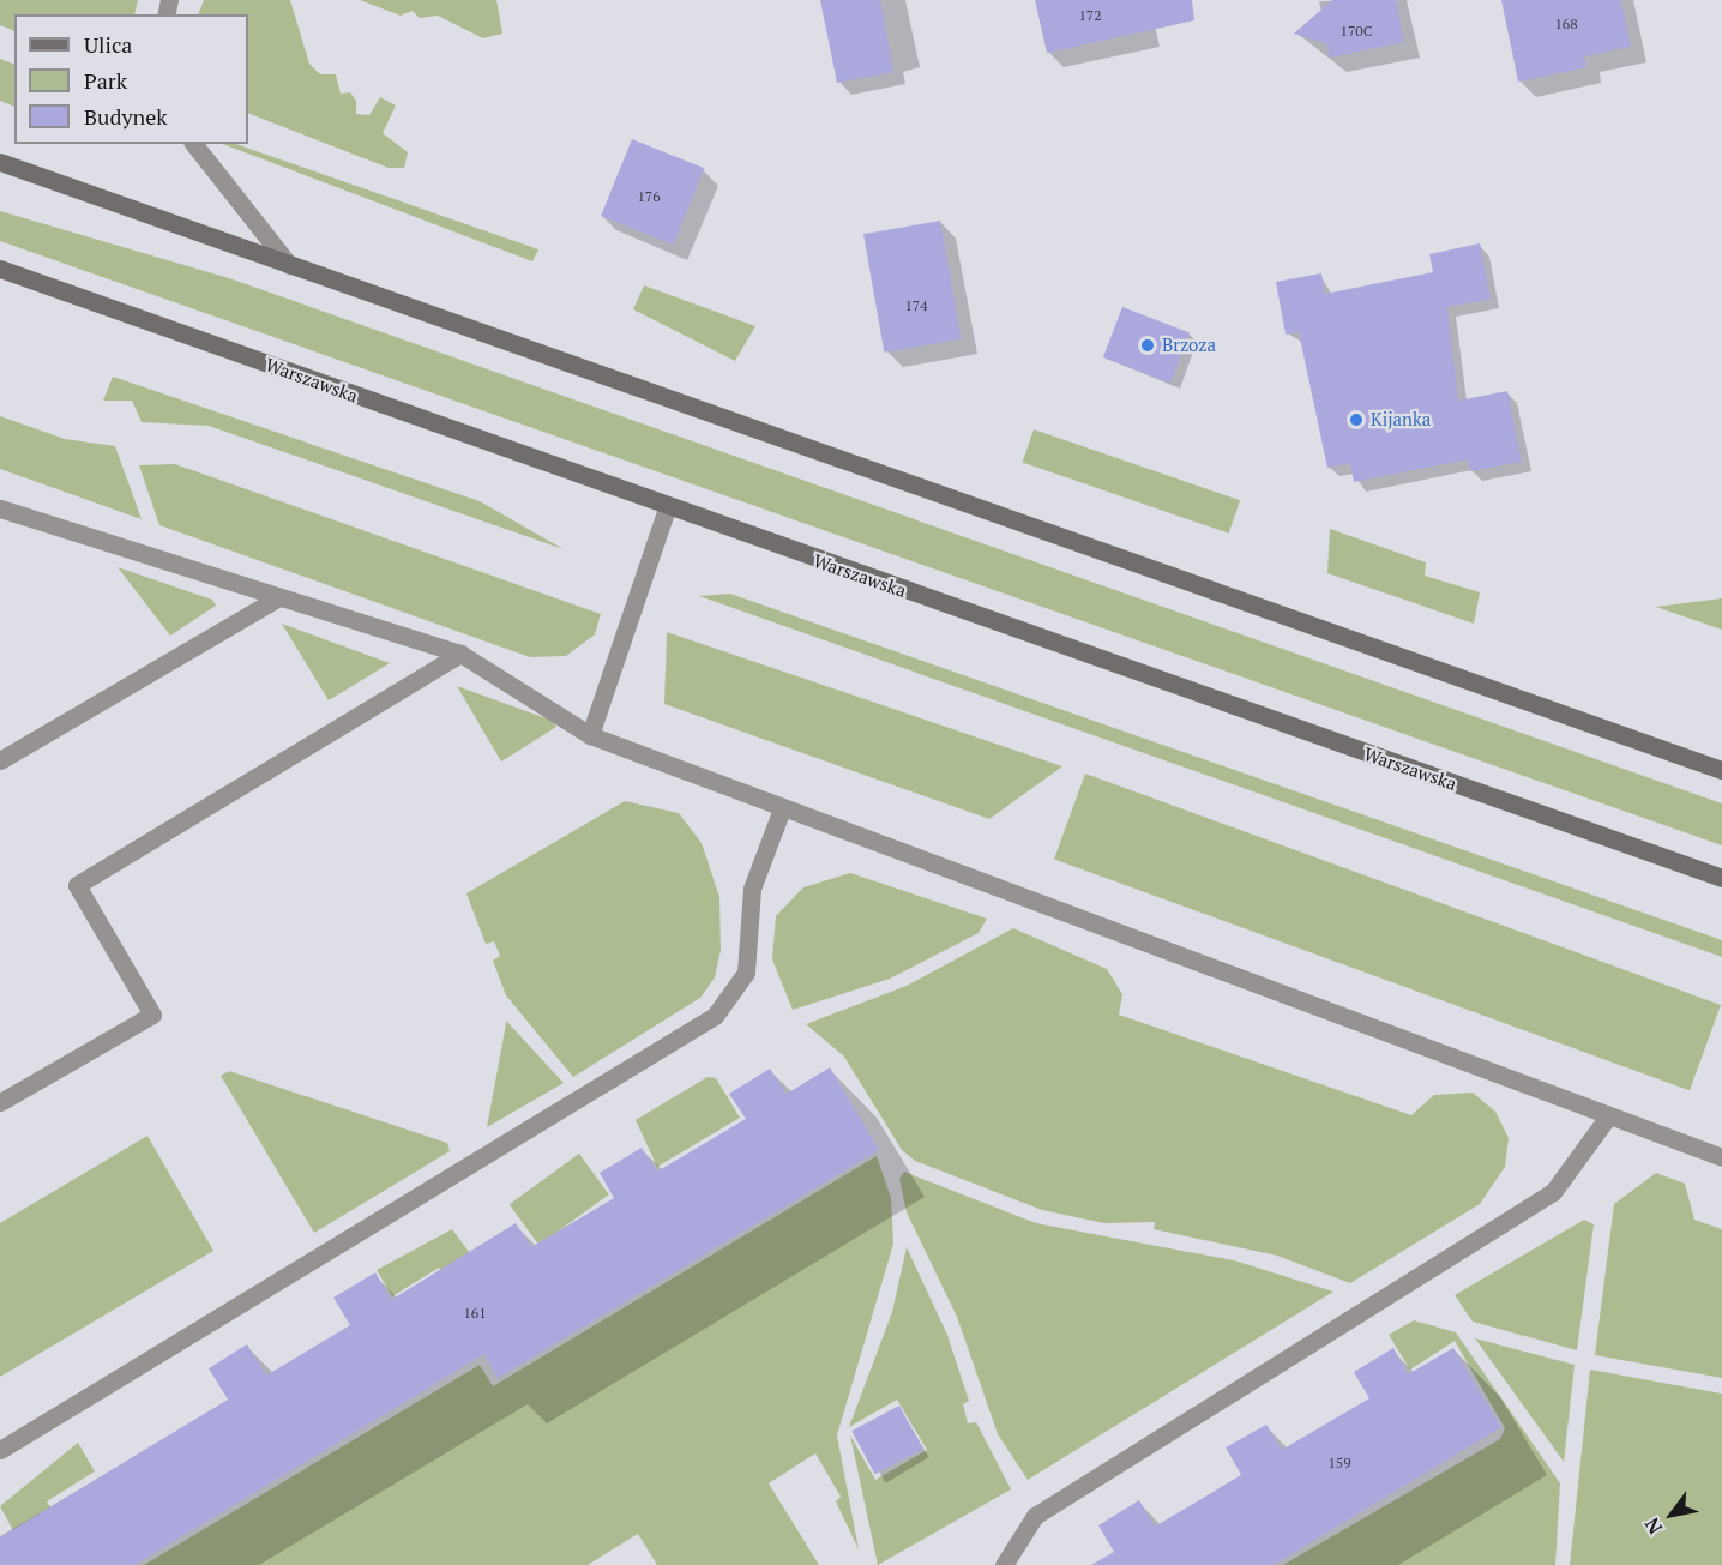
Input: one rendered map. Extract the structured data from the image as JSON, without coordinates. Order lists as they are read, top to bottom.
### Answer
{
  "streets": {
    "main road": ["Warszawska"]
  },
  "places": ["Brzoza", "Kijanka"],
  "house_numbers": [
    "172",
    "168",
    "170C",
    "176",
    "174",
    "161",
    "159"
  ],
  "legend": ["Ulica", "Park", "Budynek"],
  "north": "bottom left"
}
